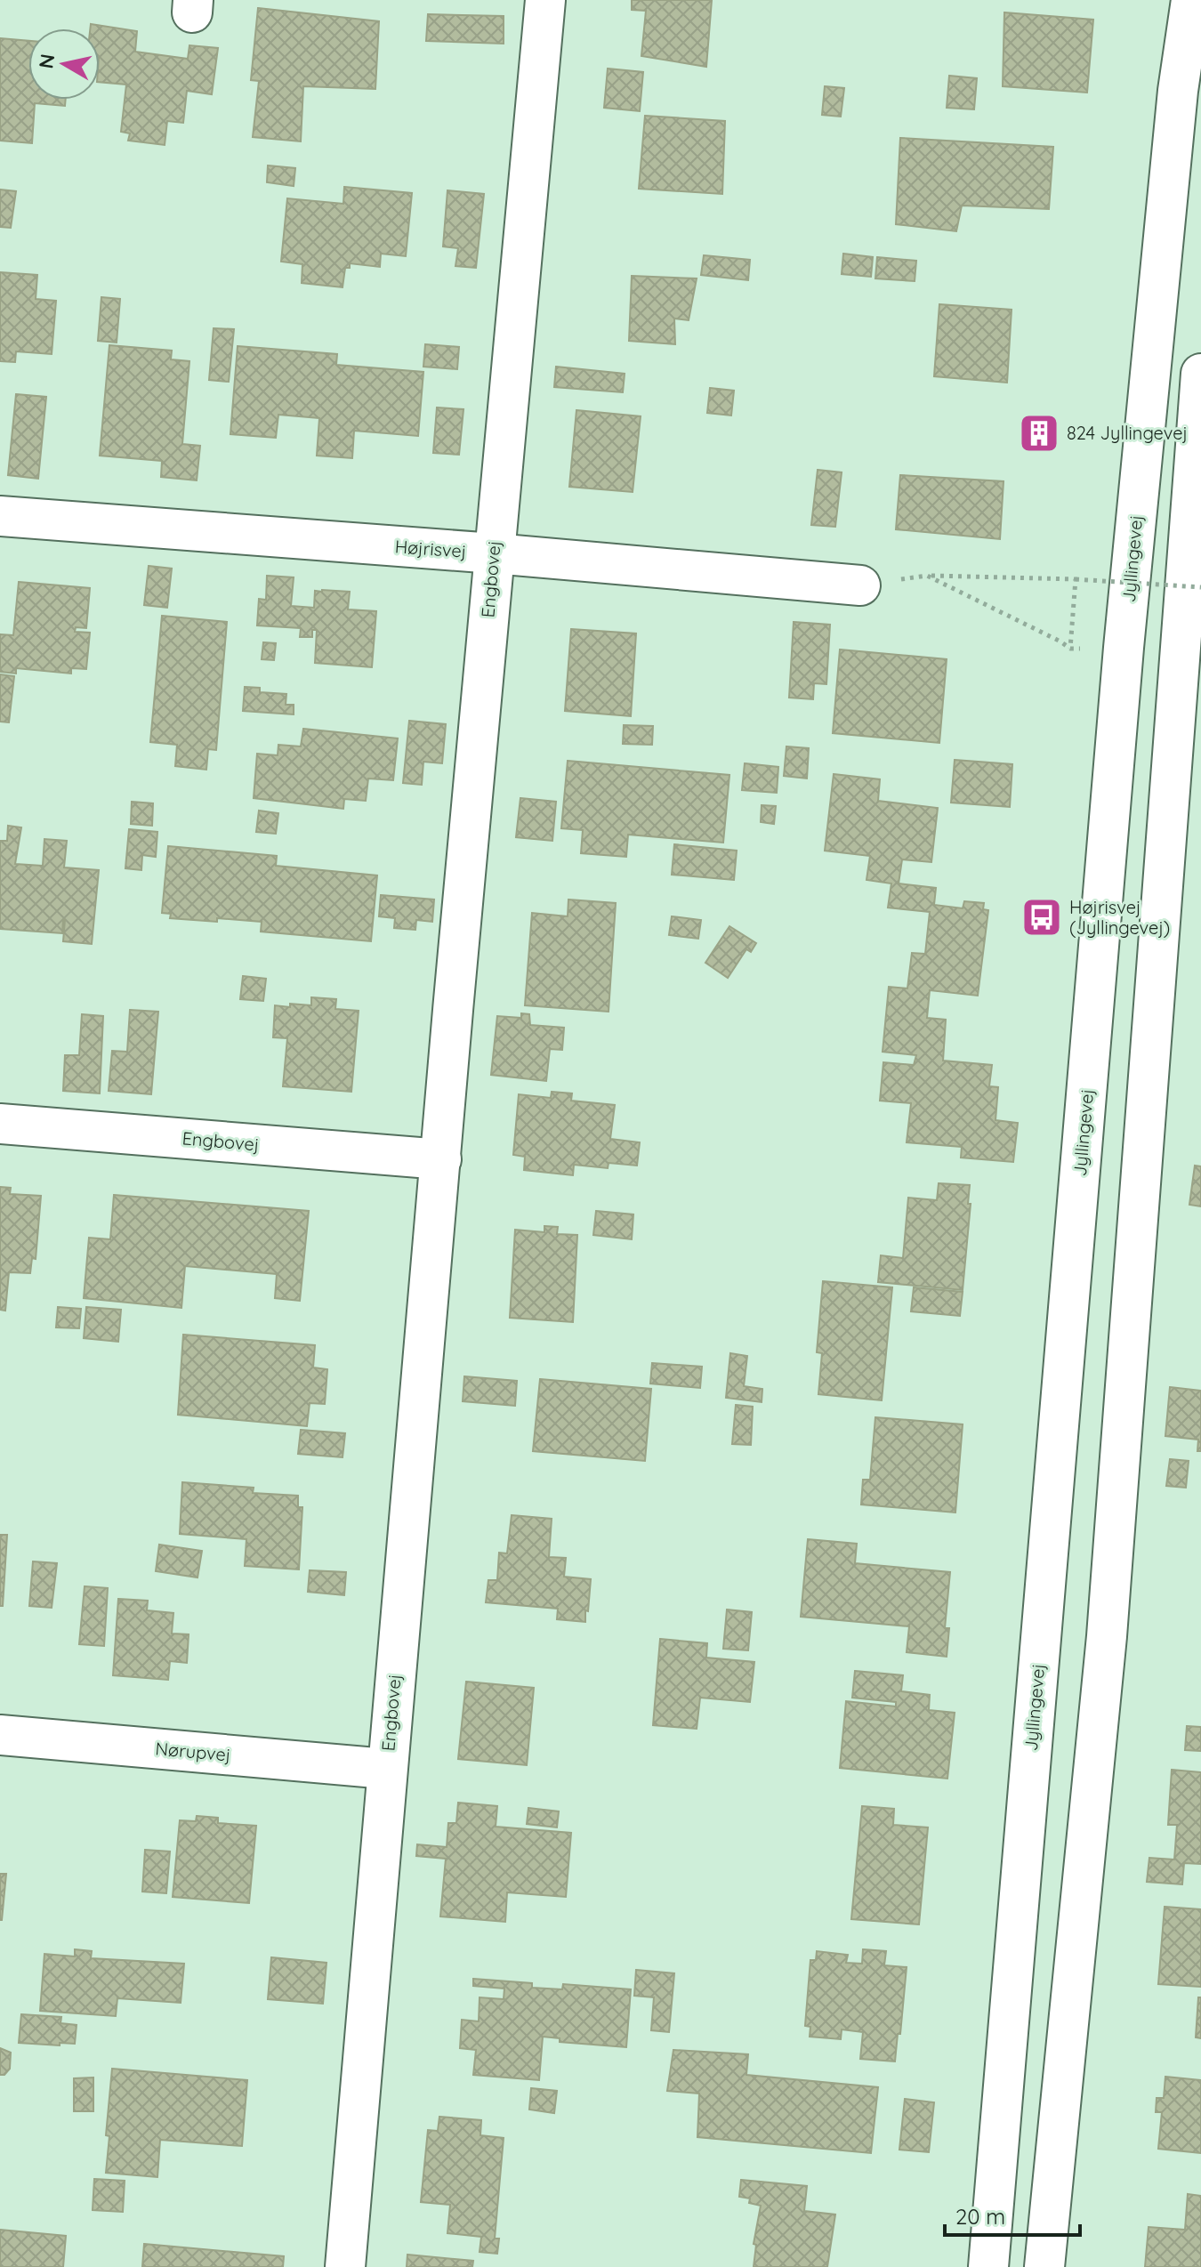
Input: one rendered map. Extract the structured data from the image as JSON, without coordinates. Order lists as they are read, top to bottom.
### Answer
{
  "streets": {
    "street": [
      "Højrisvej",
      "Jyllingevej",
      "Engbovej",
      "Nørupvej"
    ]
  },
  "crossings": [
    ["Højrisvej", "Engbovej"],
    ["Engbovej", "Nørupvej"]
  ],
  "places": {
    "building": ["824 Jyllingevej"],
    "bus stop": ["Højrisvej (Jyllingevej)"]
  },
  "scale_bar": "20 m",
  "north": "left"
}
